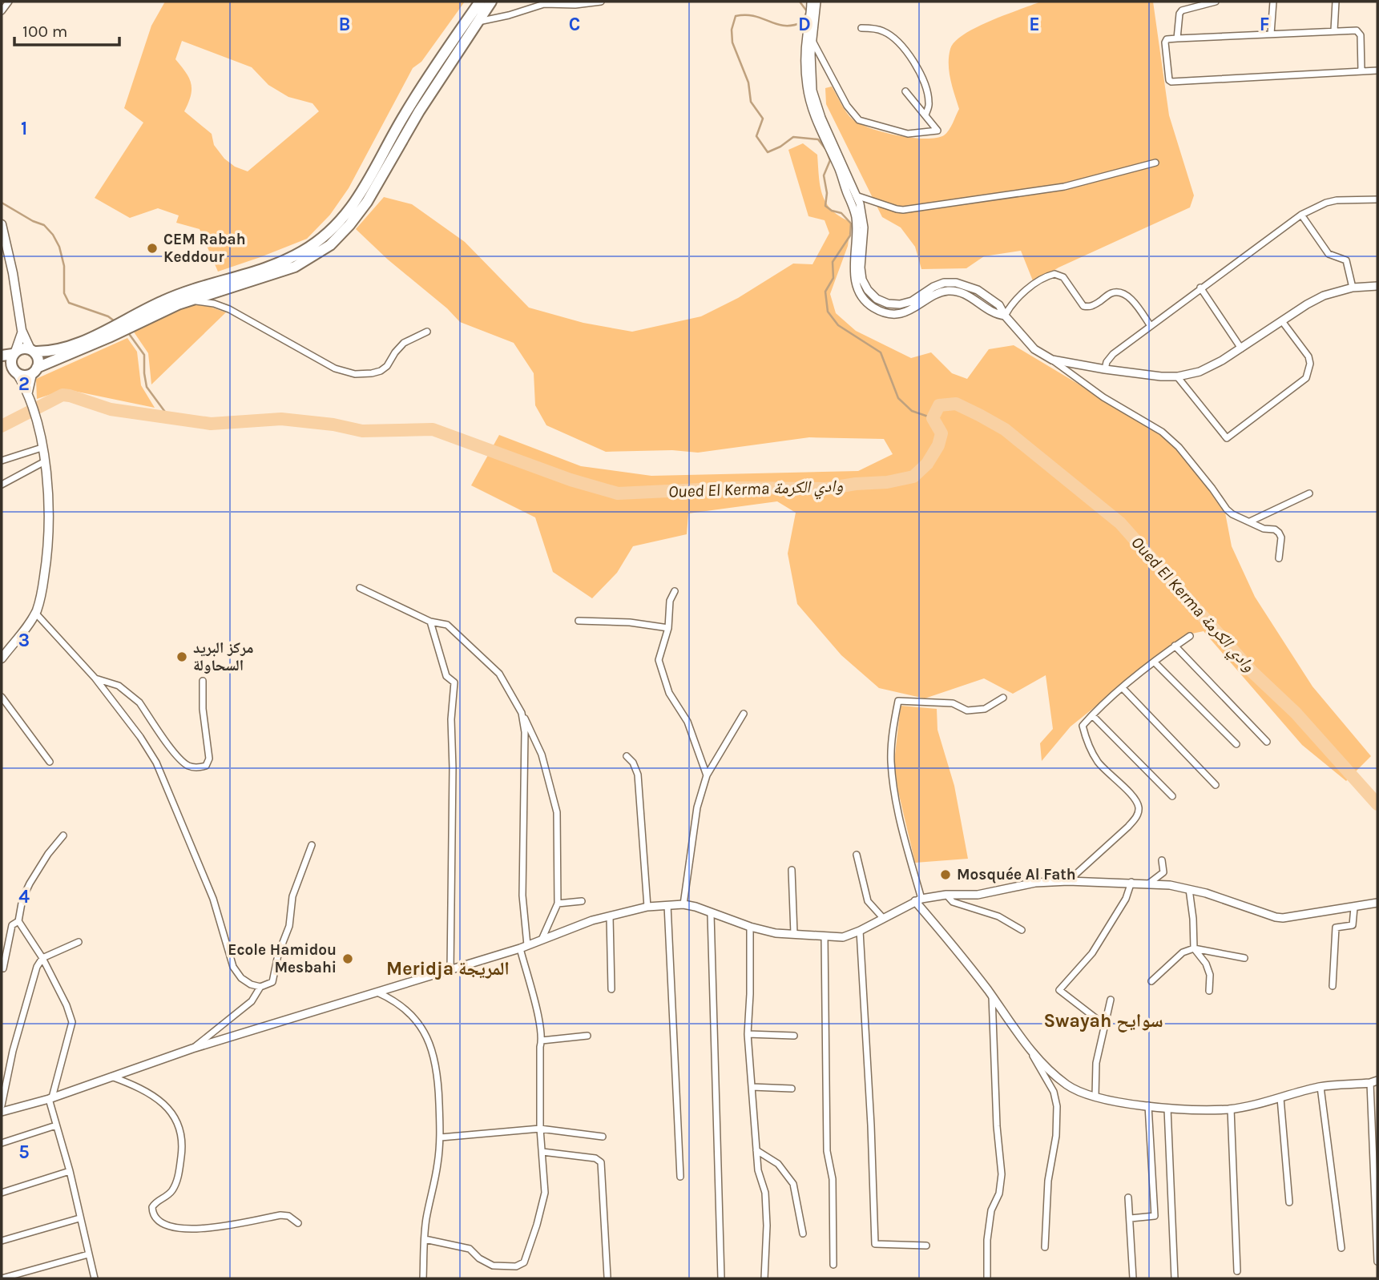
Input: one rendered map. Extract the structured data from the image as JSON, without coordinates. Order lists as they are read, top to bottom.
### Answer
{
  "districts": ["Meridja المريجة", "Swayah سوايح"],
  "water": ["Oued El Kerma وادي الكرمة"],
  "places": [
    "CEM Rabah Keddour",
    "مركز البريد السحاولة",
    "Mosquée Al Fath",
    "Ecole Hamidou Mesbahi"
  ],
  "scale_bar": "100 m",
  "grid": {
    "columns": [
      "B",
      "C",
      "D",
      "E",
      "F"
    ],
    "rows": [
      "1",
      "2",
      "3",
      "4",
      "5"
    ]
  }
}
